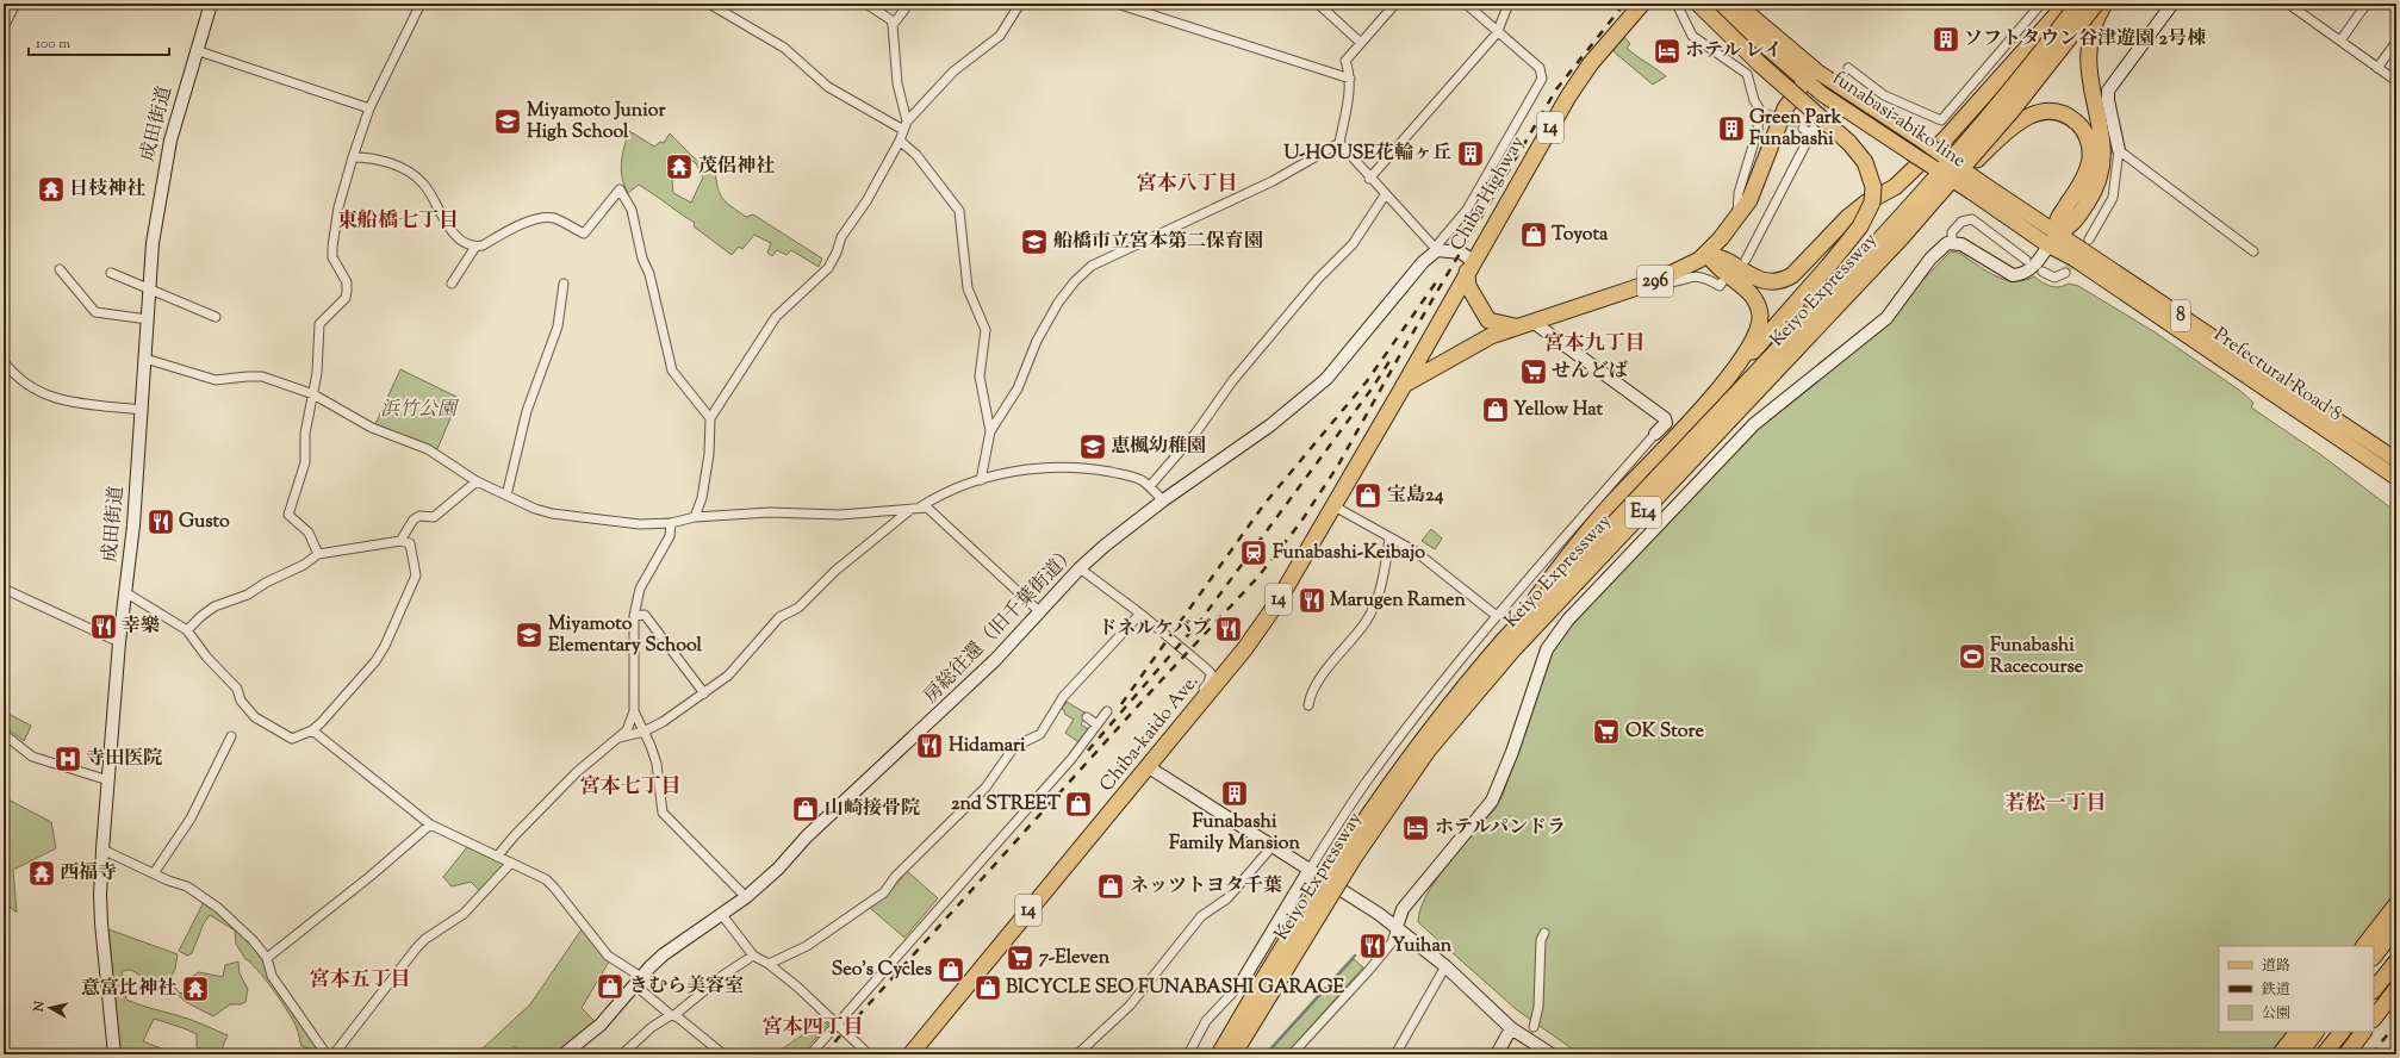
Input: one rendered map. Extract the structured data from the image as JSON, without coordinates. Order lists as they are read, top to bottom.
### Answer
{
  "streets": {
    "highway": [
      "14",
      "Chiba Highway",
      "296",
      "Keiyo Expressway",
      "E14",
      "Chiba-kaido Ave."
    ],
    "main road": ["funabasi-abiko line", "8", "Prefectural Road 8"],
    "street": ["成田街道", "房総往還（旧千葉街道）"]
  },
  "crossings": [
    ["funabasi-abiko line", "296"],
    ["funabasi-abiko line", "Prefectural Road 8"],
    ["Chiba Highway", "296"],
    ["Chiba Highway", "Chiba-kaido Ave."]
  ],
  "districts": [
    "宮本八丁目",
    "東船橋七丁目",
    "宮本九丁目",
    "宮本七丁目",
    "若松一丁目",
    "宮本五丁目",
    "宮本四丁目"
  ],
  "parks": ["浜竹公園"],
  "places": {
    "building": [
      "ソフトタウン谷津遊園 2号棟",
      "Green Park Funabashi",
      "U-HOUSE花輪ヶ丘",
      "Funabashi Family Mansion"
    ],
    "hotel": ["ホテル レイ", "ホテルパンドラ"],
    "school or university": [
      "Miyamoto Junior High School",
      "船橋市立宮本第二保育園",
      "恵楓幼稚園",
      "Miyamoto Elementary School"
    ],
    "temple": [
      "茂侶神社",
      "日枝神社",
      "西福寺",
      "意富比神社"
    ],
    "shop": [
      "Toyota",
      "Yellow Hat",
      "宝島24",
      "2nd STREET",
      "山崎接骨院",
      "ネッツトヨタ千葉",
      "Seo's Cycles",
      "きむら美容室",
      "BICYCLE SEO FUNABASHI GARAGE"
    ],
    "supermarket": ["せんどば", "OK Store", "7-Eleven"],
    "restaurant": [
      "Gusto",
      "Marugen Ramen",
      "幸樂",
      "ドネルケバブ",
      "Hidamari",
      "Yuihan"
    ],
    "station": ["Funabashi-Keibajo"],
    "sports": ["Funabashi Racecourse"],
    "hospital": ["寺田医院"]
  },
  "legend": ["道路", "鉄道", "公園"],
  "scale_bar": "100 m",
  "north": "left"
}
